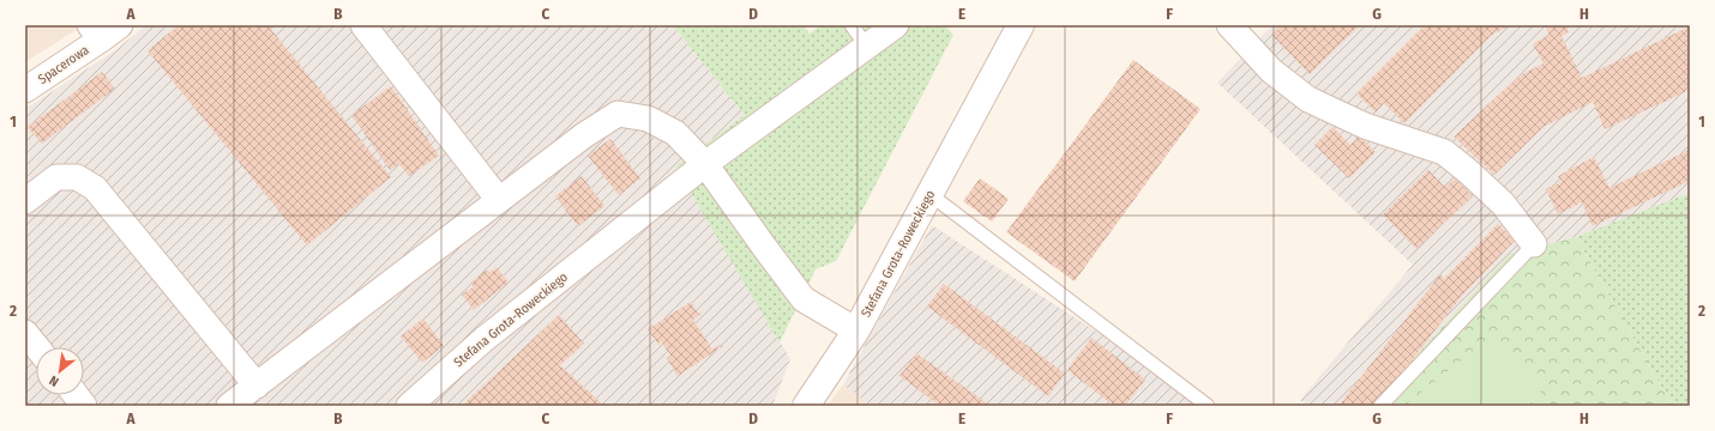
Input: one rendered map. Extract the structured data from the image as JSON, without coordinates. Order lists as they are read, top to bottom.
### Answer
{
  "streets": {
    "street": ["Spacerowa", "Stefana Grota-Roweckiego"]
  },
  "north": "bottom left",
  "grid": {
    "columns": [
      "A",
      "B",
      "C",
      "D",
      "E",
      "F",
      "G",
      "H"
    ],
    "rows": ["1", "2"]
  }
}
